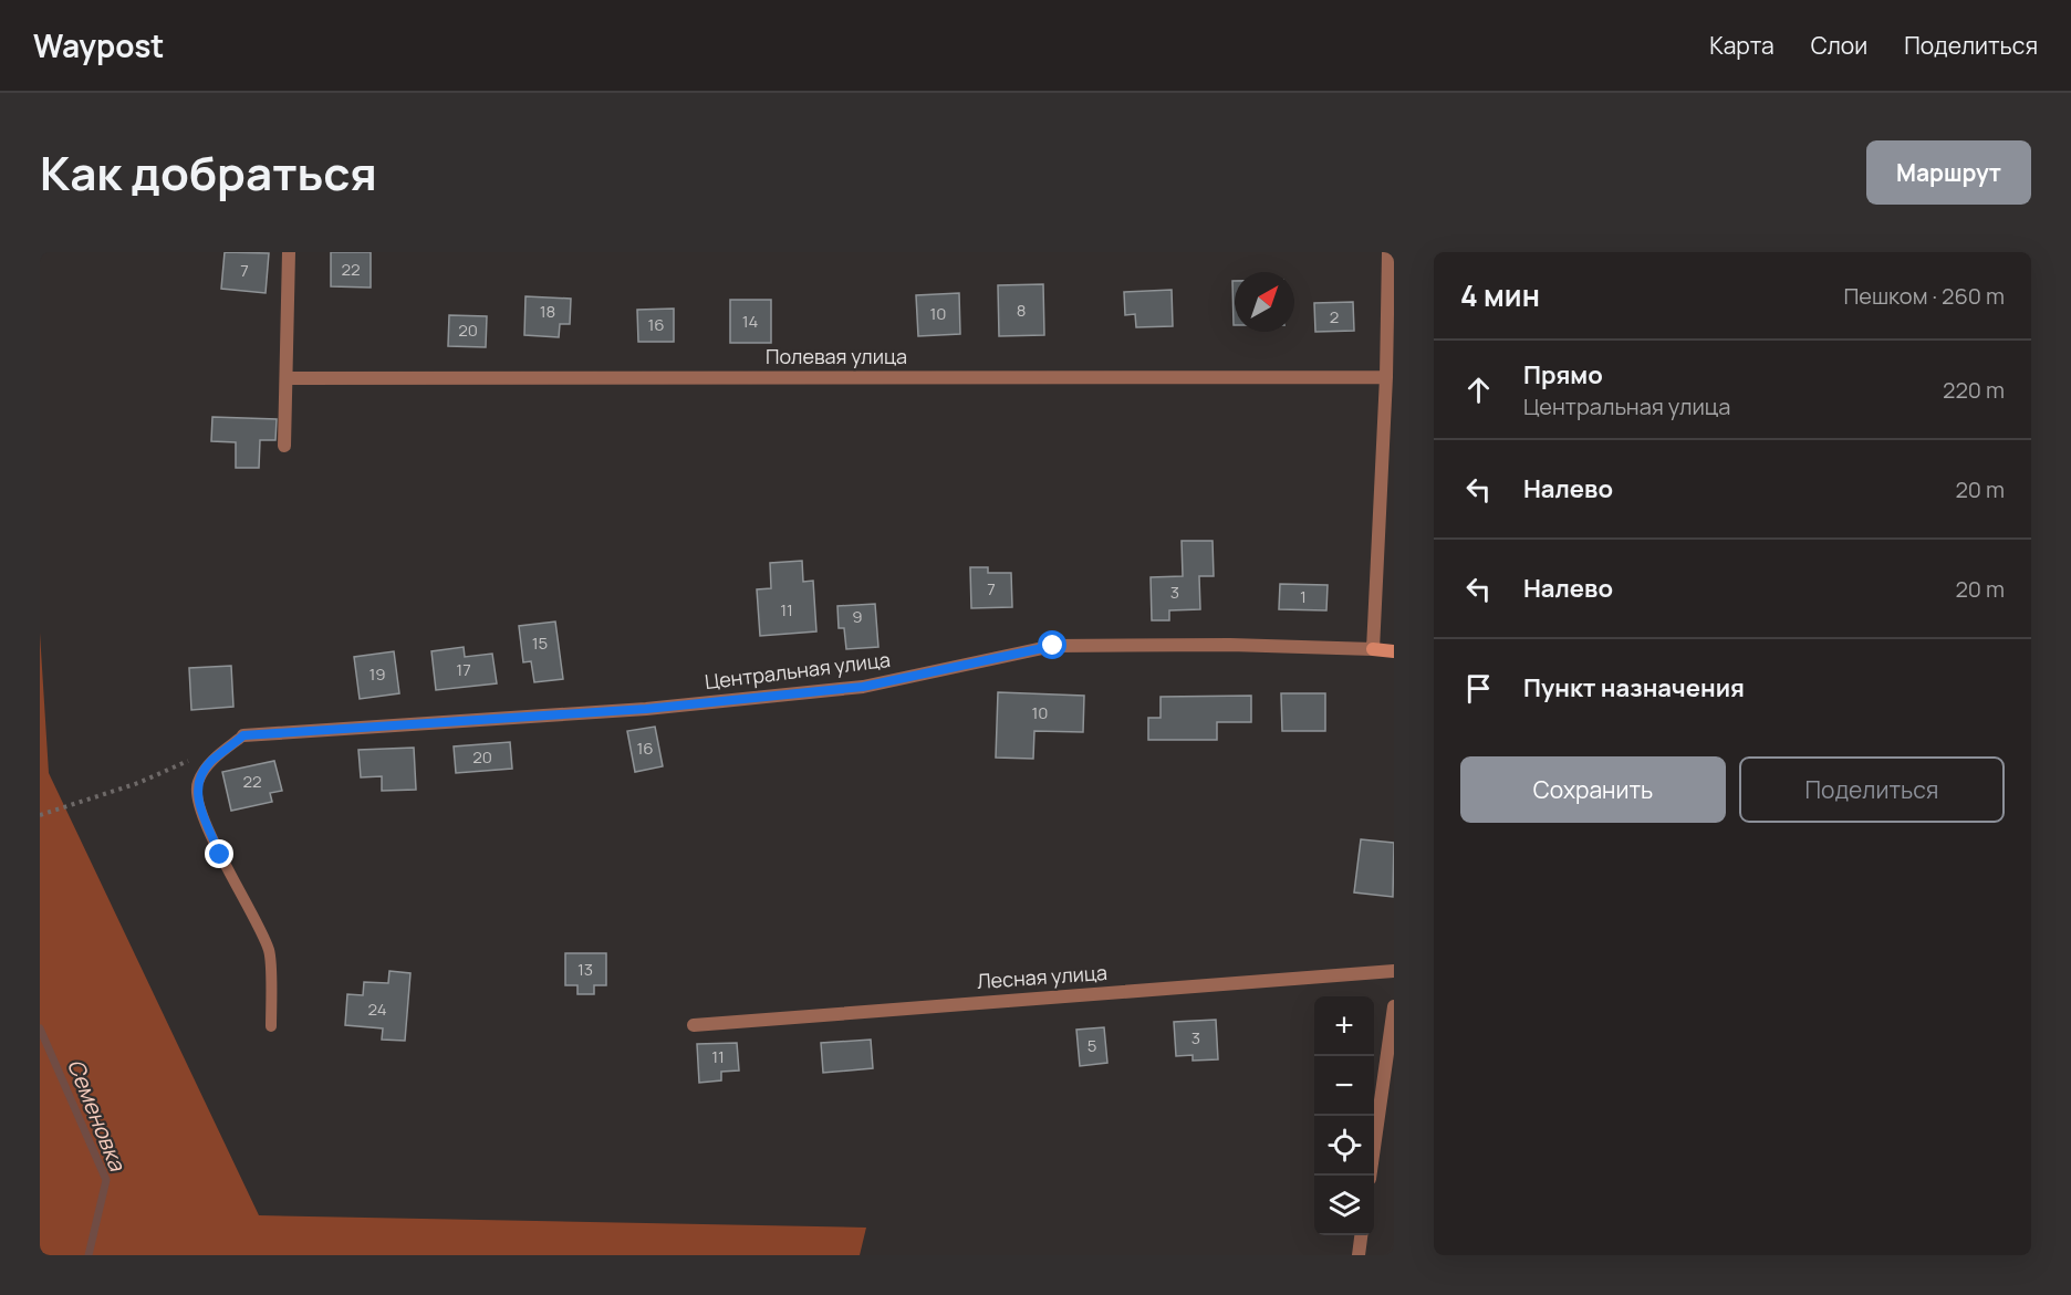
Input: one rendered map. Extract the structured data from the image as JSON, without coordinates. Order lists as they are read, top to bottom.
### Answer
{
  "streets": {
    "street": ["Полевая улица", "Центральная улица", "Лесная улица"]
  },
  "water": ["Семеновка"],
  "house_numbers": [
    "22",
    "7",
    "8",
    "18",
    "10",
    "2",
    "14",
    "16",
    "20",
    "7",
    "3",
    "1",
    "11",
    "9",
    "15",
    "17",
    "19",
    "10",
    "16",
    "20",
    "22",
    "13",
    "24",
    "3",
    "5",
    "11"
  ],
  "north": "top right",
  "page": {
    "header": "Waypost",
    "nav": ["Карта", "Слои", "Поделиться"],
    "title": "Как добраться",
    "buttons": [
      "Маршрут",
      ["Сохранить", "Поделиться"]
    ],
    "heading": ["4 мин", "Пешком · 260 m"],
    "list": [
      ["Прямо", "Центральная улица", "220 m"],
      ["Налево", "20 m"],
      ["Налево", "20 m"],
      "Пункт назначения"
    ],
    "map_buttons": ["+", "−"]
  }
}
